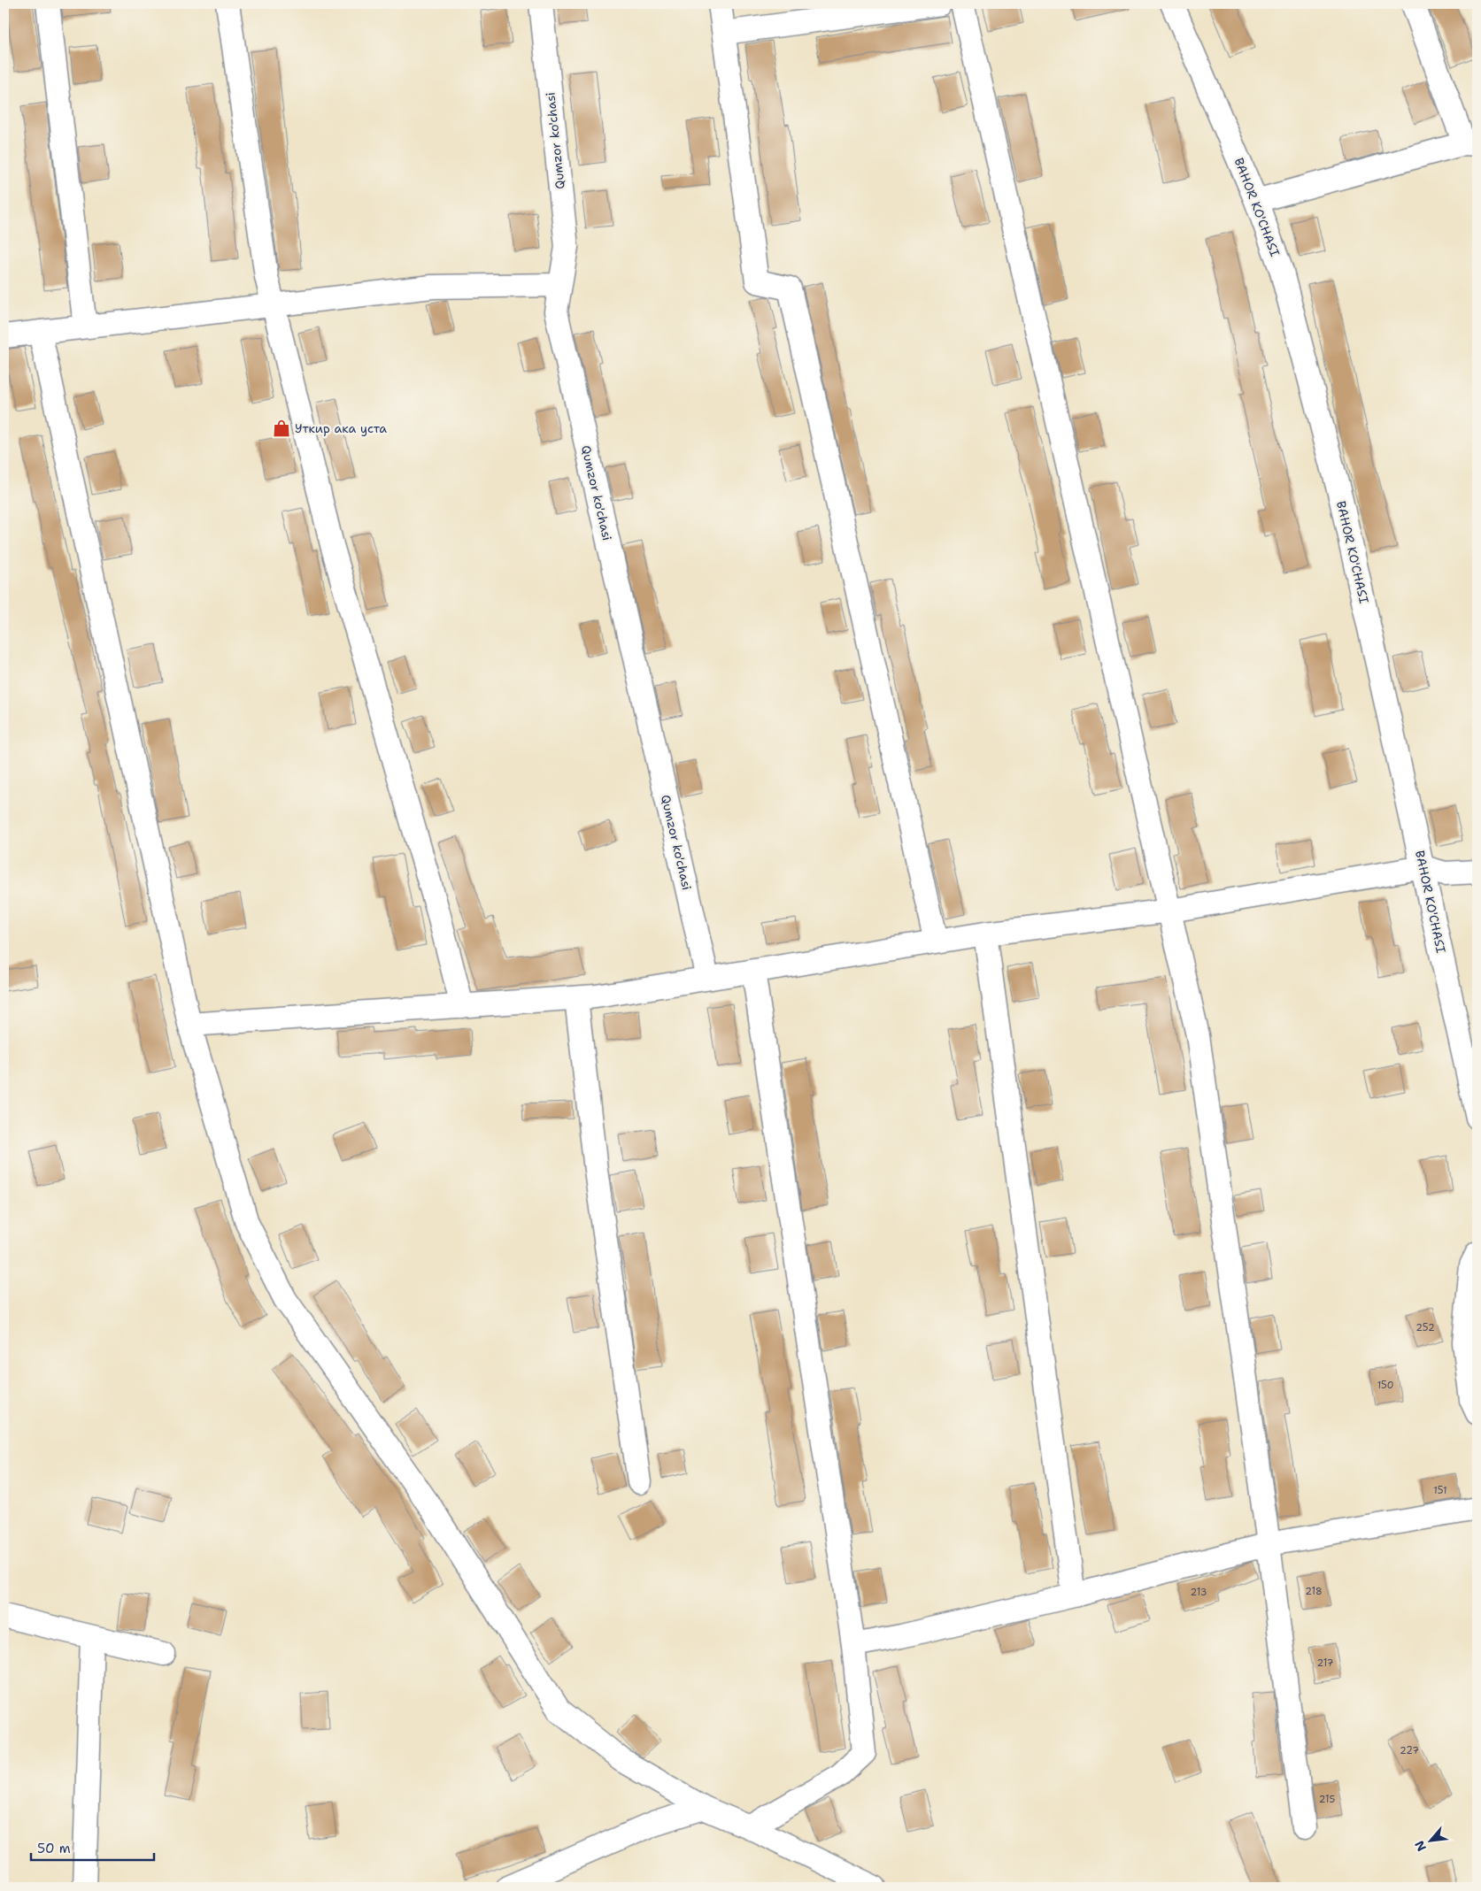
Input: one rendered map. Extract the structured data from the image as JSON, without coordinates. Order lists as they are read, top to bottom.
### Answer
{
  "streets": {
    "street": ["Qumzor ko'chasi", "BAHOR KO'CHASI"]
  },
  "places": {
    "shop": ["Уткир ака уста"]
  },
  "house_numbers": [
    "252",
    "150",
    "151",
    "218",
    "213",
    "217",
    "227",
    "215"
  ],
  "scale_bar": "50 m",
  "north": "bottom left"
}
